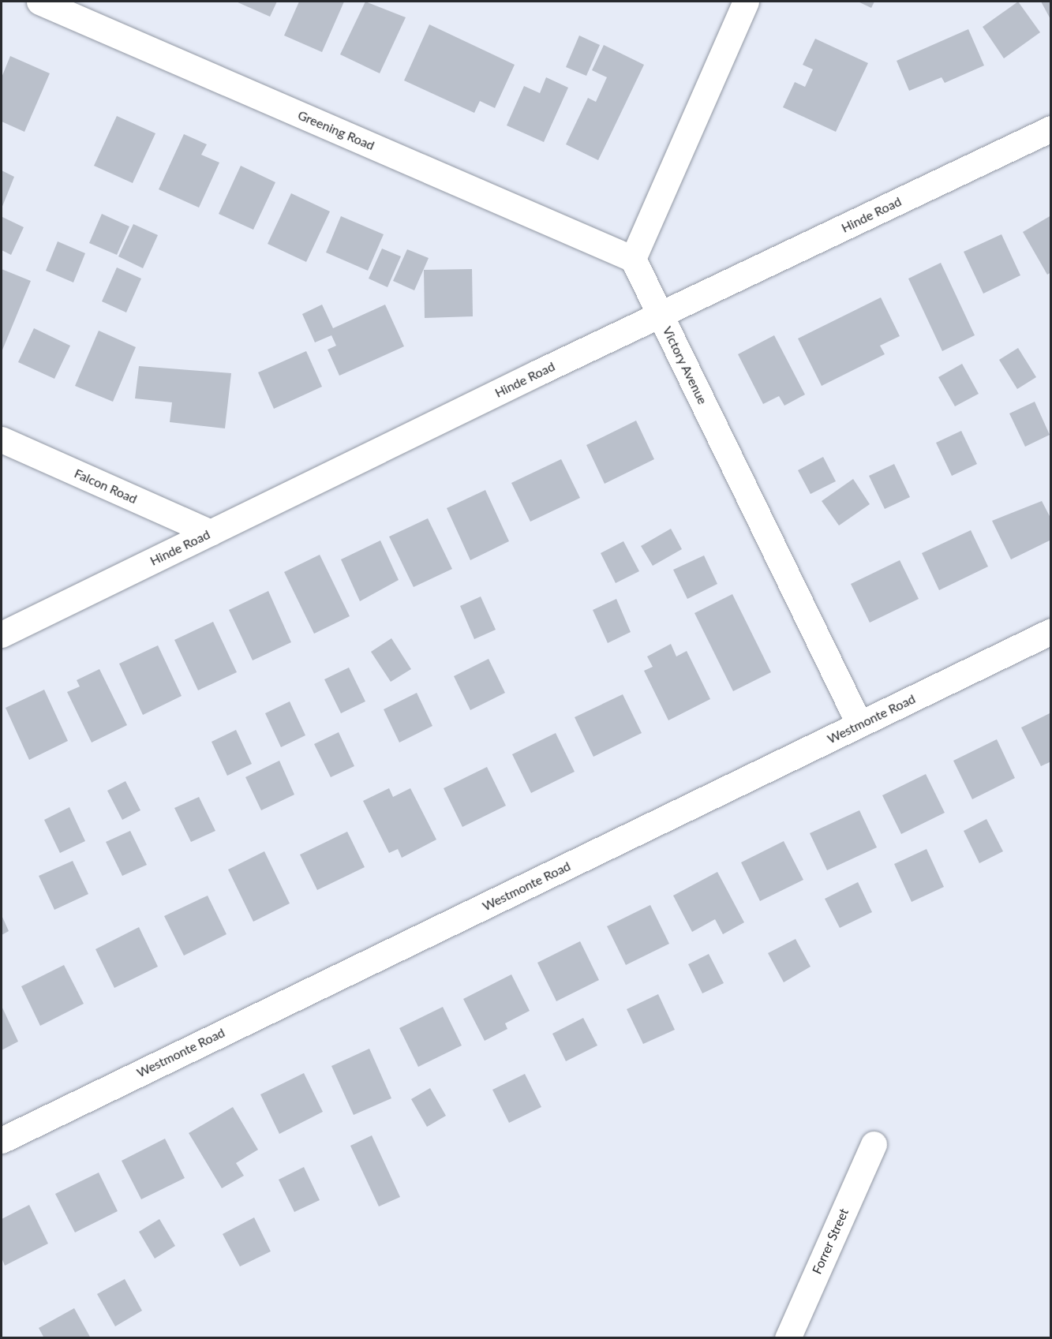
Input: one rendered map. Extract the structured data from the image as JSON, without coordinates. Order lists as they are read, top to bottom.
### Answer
{
  "streets": {
    "street": [
      "Greening Road",
      "Hinde Road",
      "Victory Avenue",
      "Falcon Road",
      "Westmonte Road",
      "Forrer Street"
    ]
  },
  "crossings": [
    ["Greening Road", "Victory Avenue"],
    ["Hinde Road", "Victory Avenue"],
    ["Hinde Road", "Falcon Road"],
    ["Victory Avenue", "Westmonte Road"]
  ]
}
